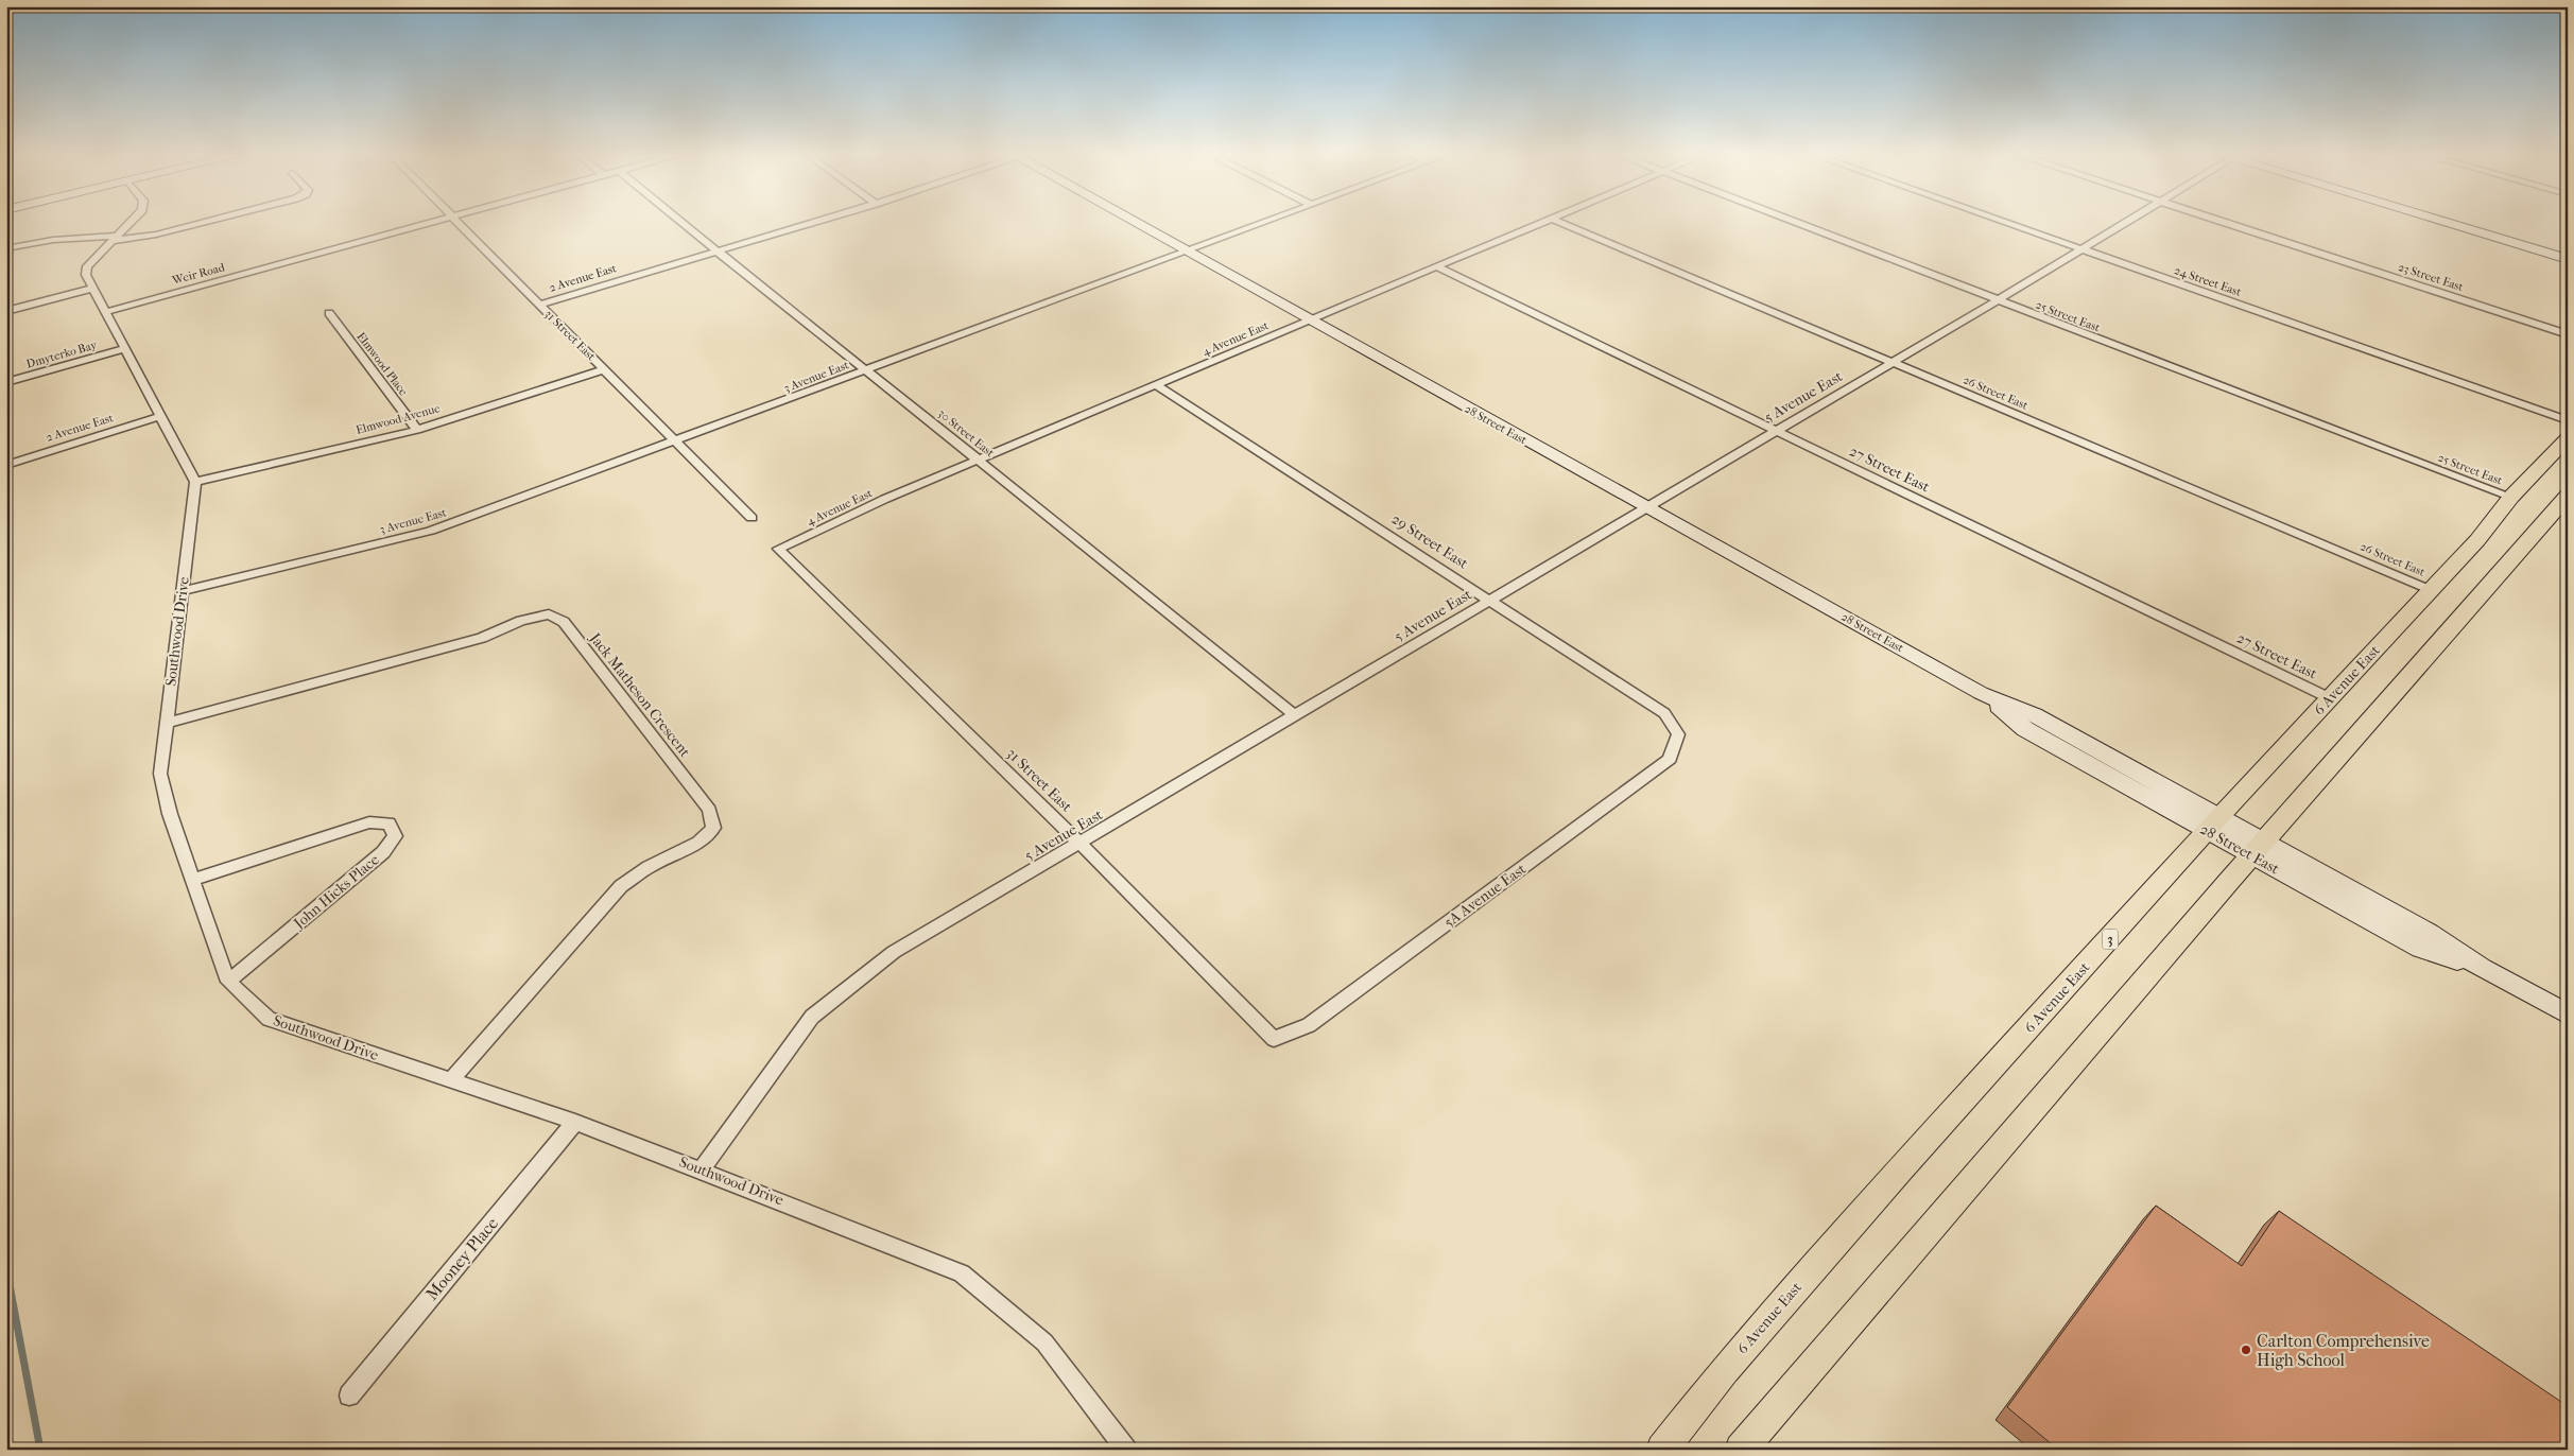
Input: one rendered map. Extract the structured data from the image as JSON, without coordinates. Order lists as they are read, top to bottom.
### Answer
{
  "streets": {
    "main road": ["6 Avenue East", "3"],
    "street": [
      "Weir Road",
      "23 Street East",
      "2 Avenue East",
      "24 Street East",
      "25 Street East",
      "31 Street East",
      "4 Avenue East",
      "Dmyterko Bay",
      "Elmwood Place",
      "3 Avenue East",
      "26 Street East",
      "5 Avenue East",
      "Elmwood Avenue",
      "28 Street East",
      "30 Street East",
      "27 Street East",
      "29 Street East",
      "Southwood Drive",
      "Jack Matheson Crescent",
      "John Hicks Place",
      "5A Avenue East",
      "Mooney Place"
    ]
  },
  "crossings": [
    ["2 Avenue East", "31 Street East"],
    ["2 Avenue East", "30 Street East"],
    ["24 Street East", "5 Avenue East"],
    ["25 Street East", "5 Avenue East"],
    ["25 Street East", "6 Avenue East"],
    ["31 Street East", "4 Avenue East"],
    ["31 Street East", "3 Avenue East"],
    ["31 Street East", "5 Avenue East"],
    ["31 Street East", "Elmwood Avenue"],
    ["31 Street East", "5A Avenue East"],
    ["4 Avenue East", "28 Street East"],
    ["4 Avenue East", "30 Street East"],
    ["4 Avenue East", "27 Street East"],
    ["4 Avenue East", "29 Street East"],
    ["Elmwood Place", "Elmwood Avenue"],
    ["3 Avenue East", "28 Street East"],
    ["3 Avenue East", "30 Street East"],
    ["3 Avenue East", "Southwood Drive"],
    ["26 Street East", "5 Avenue East"],
    ["26 Street East", "6 Avenue East"],
    ["5 Avenue East", "28 Street East"],
    ["5 Avenue East", "30 Street East"],
    ["5 Avenue East", "27 Street East"],
    ["5 Avenue East", "29 Street East"],
    ["5 Avenue East", "Southwood Drive"],
    ["Elmwood Avenue", "Southwood Drive"],
    ["28 Street East", "6 Avenue East"],
    ["27 Street East", "6 Avenue East"],
    ["29 Street East", "5A Avenue East"],
    ["Southwood Drive", "Jack Matheson Crescent"],
    ["Southwood Drive", "John Hicks Place"],
    ["Southwood Drive", "Mooney Place"]
  ],
  "places": ["Carlton Comprehensive High School"]
}
